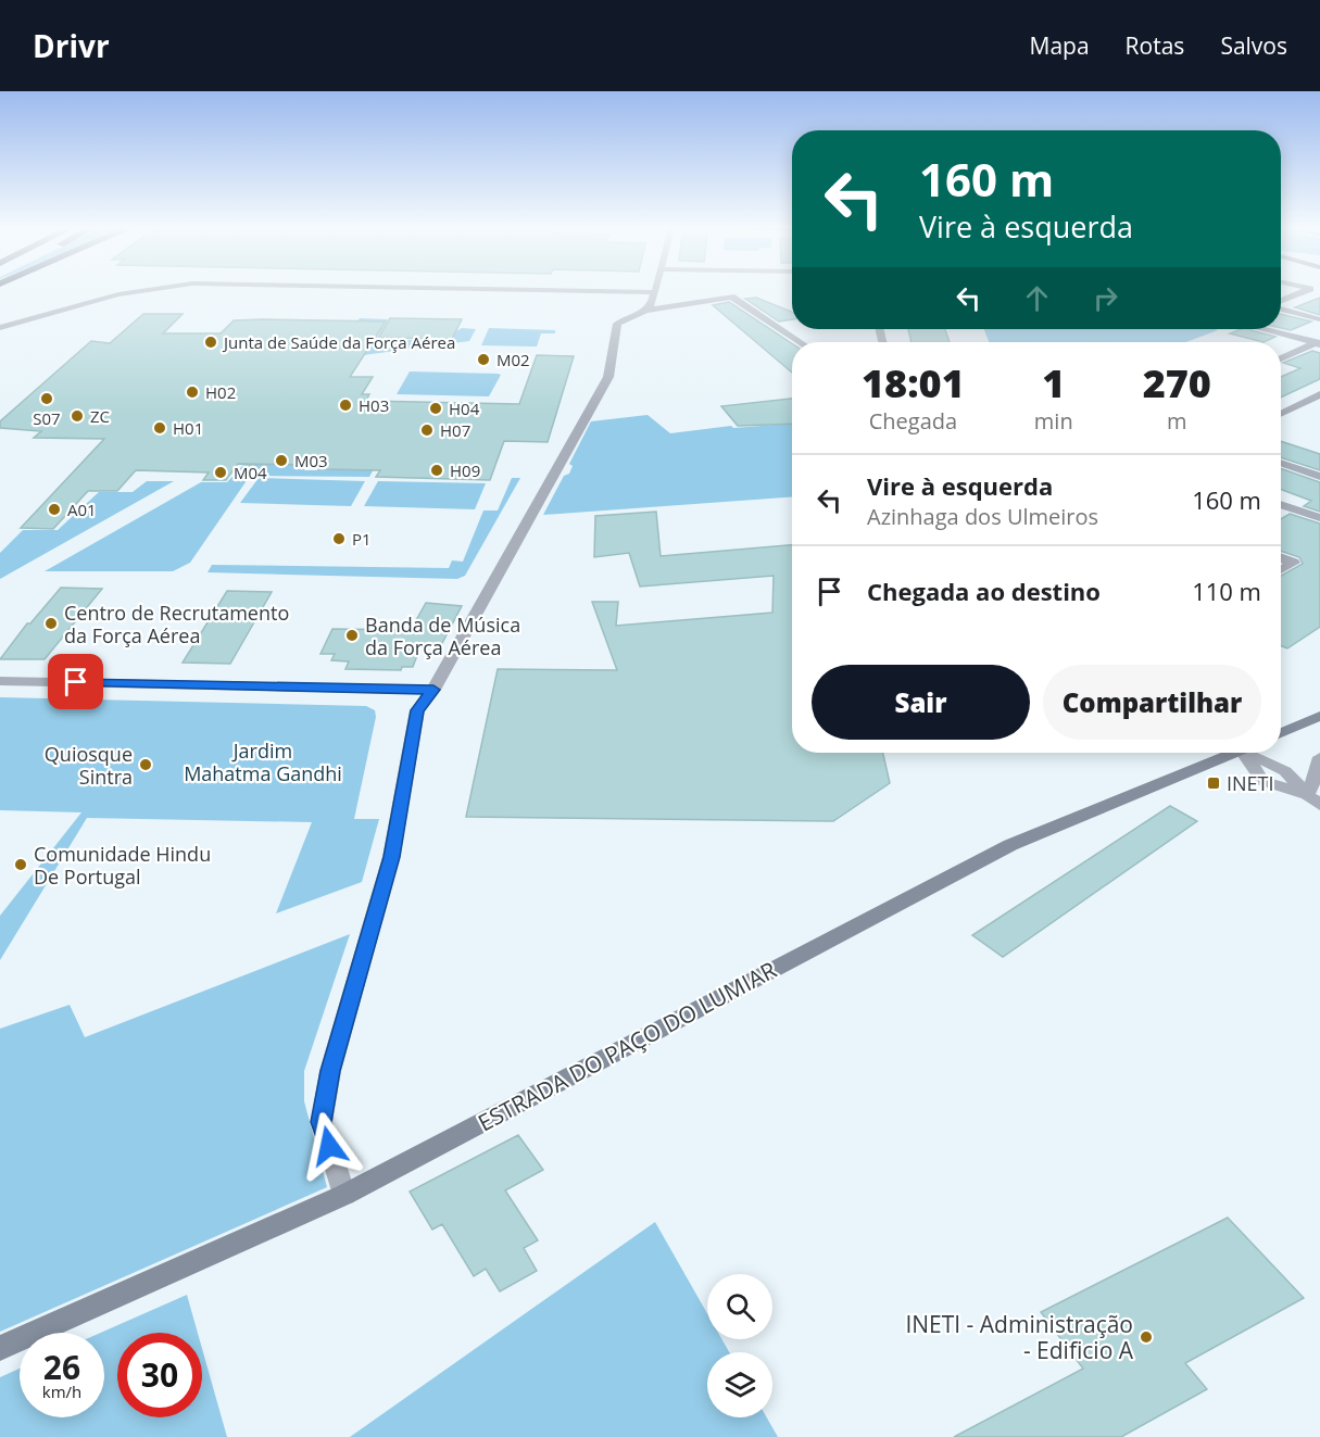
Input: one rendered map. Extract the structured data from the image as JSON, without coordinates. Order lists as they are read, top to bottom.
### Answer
{
  "streets": {
    "street": ["ESTRADA DO PAÇO DO LUMIAR"]
  },
  "parks": ["Jardim Mahatma Gandhi"],
  "places": {
    "other": [
      "Junta de Saúde da Força Aérea",
      "M02",
      "H02",
      "S07",
      "H03",
      "H04",
      "ZC",
      "H01",
      "H07",
      "M03",
      "H09",
      "M04",
      "A01",
      "P1",
      "Centro de Recrutamento da Força Aérea",
      "Banda de Música da Força Aérea",
      "Quiosque Sintra",
      "Comunidade Hindu De Portugal",
      "INETI - Administração - Edificio A"
    ],
    "transit": ["INETI"]
  },
  "page": {
    "header": "Drivr",
    "nav": ["Mapa", "Rotas", "Salvos"],
    "turn": ["160 m", "Vire à esquerda"],
    "eta": [
      "18:01",
      "Chegada",
      "1",
      "min",
      "270",
      "m"
    ],
    "list": [
      {
        "name": "Vire à esquerda",
        "note": "Azinhaga dos Ulmeiros",
        "value": "160 m"
      },
      {
        "name": "Chegada ao destino",
        "value": "110 m"
      }
    ],
    "buttons": ["Sair", "Compartilhar"],
    "speed": "26 km/h",
    "limit": "30"
  }
}
